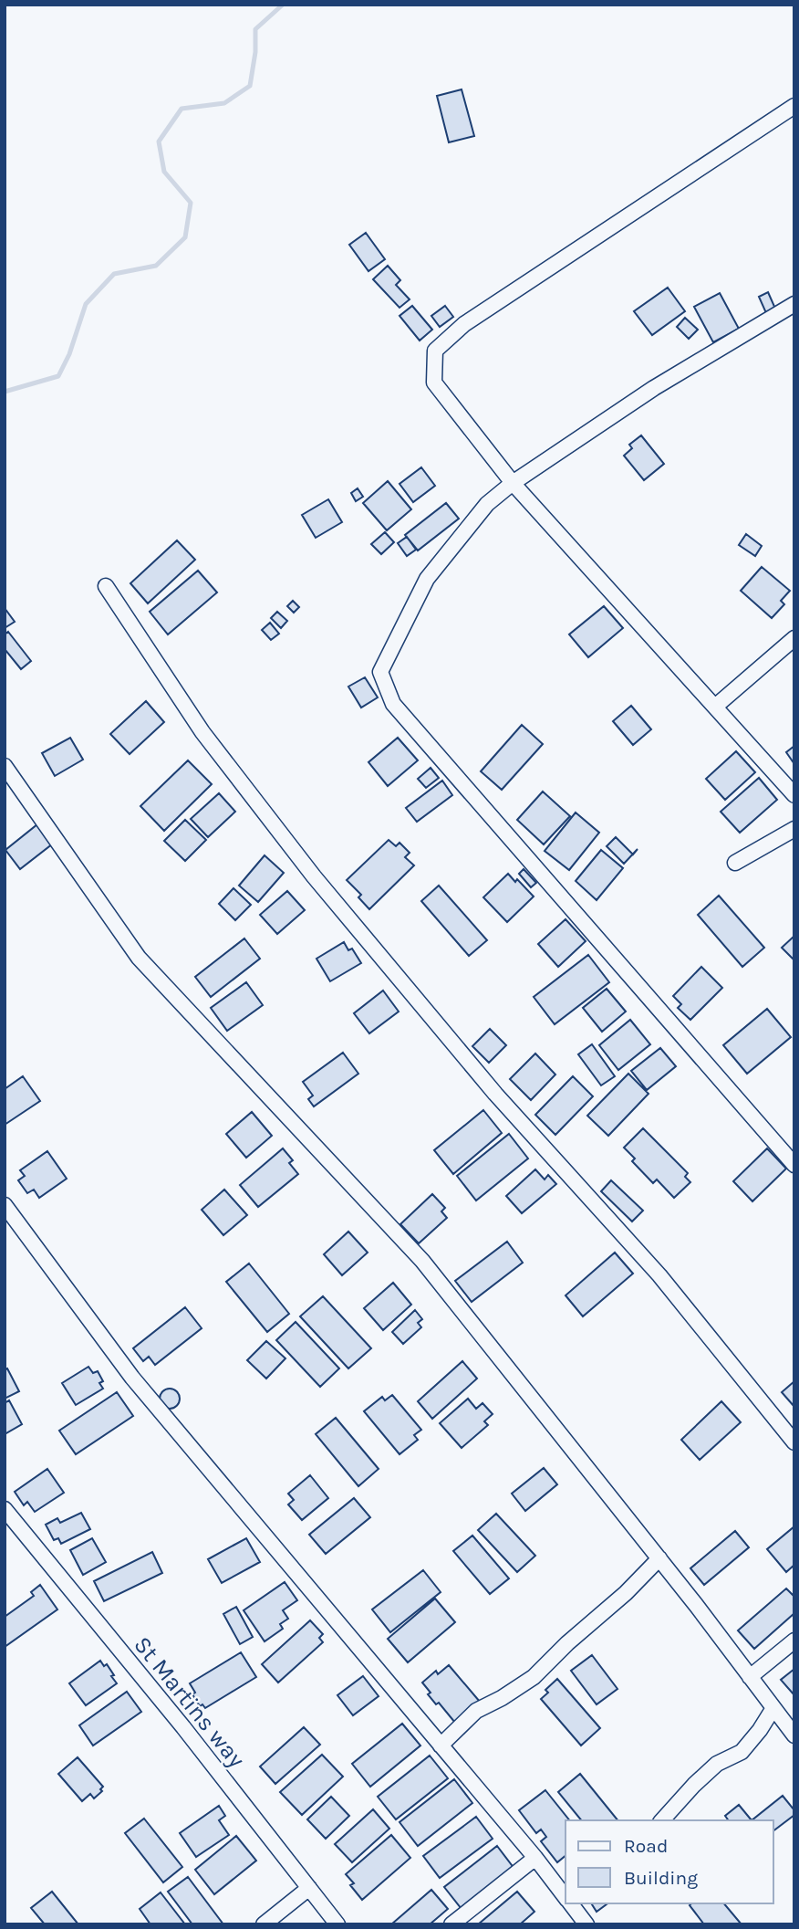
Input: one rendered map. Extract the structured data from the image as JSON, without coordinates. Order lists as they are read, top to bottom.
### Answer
{
  "streets": {
    "street": ["St Martins way"]
  },
  "legend": ["Road", "Building"]
}
